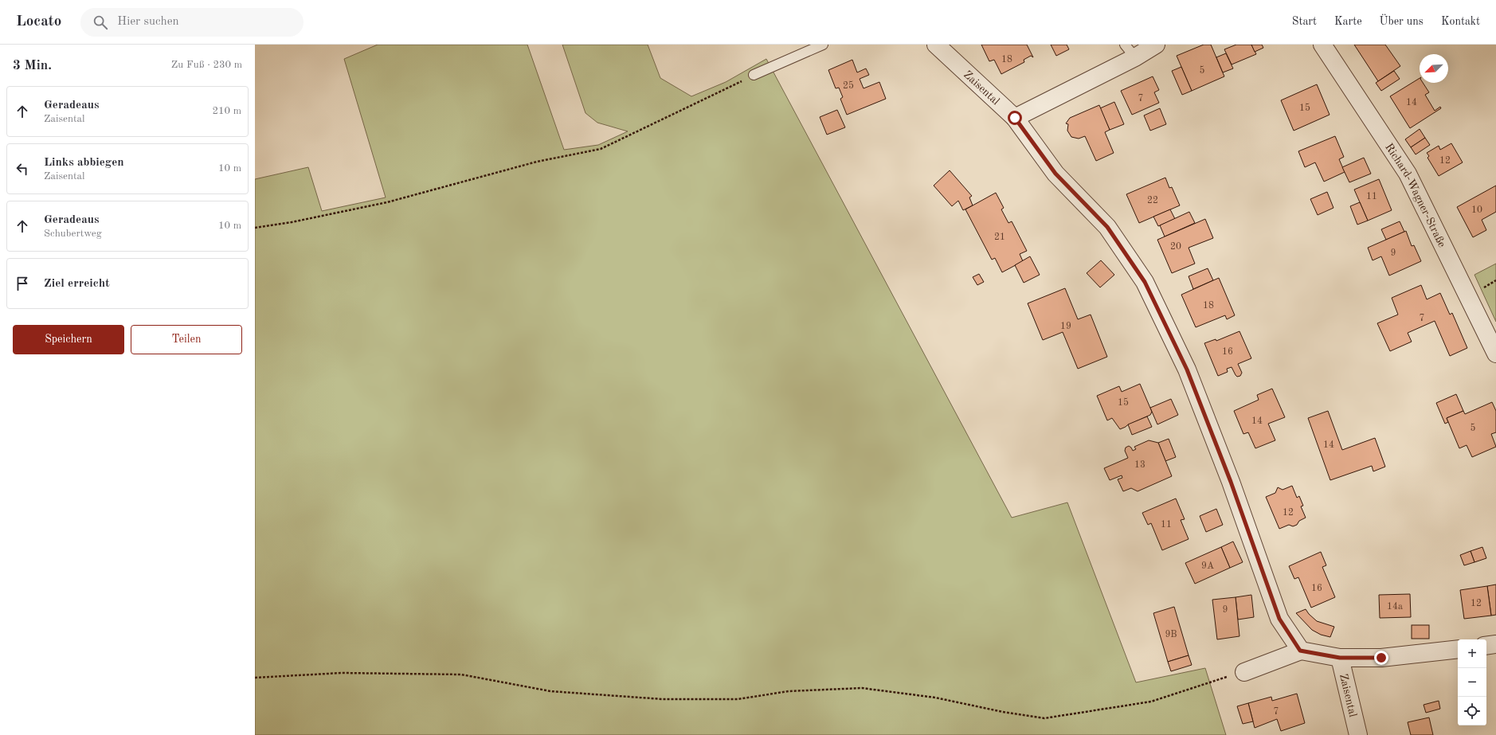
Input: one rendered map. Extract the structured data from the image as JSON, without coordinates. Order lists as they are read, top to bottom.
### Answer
{
  "streets": {
    "street": ["Zaisental", "Richard-Wagner-Straße"]
  },
  "house_numbers": [
    "18",
    "5",
    "25",
    "7",
    "14",
    "15",
    "12",
    "11",
    "22",
    "10",
    "21",
    "20",
    "9",
    "18",
    "7",
    "19",
    "16",
    "15",
    "14",
    "5",
    "14",
    "13",
    "12",
    "11",
    "9A",
    "16",
    "12",
    "14a",
    "9",
    "9B",
    "7"
  ],
  "north": "bottom left",
  "page": {
    "header": "Locato",
    "search": "Hier suchen",
    "nav": [
      "Start",
      "Karte",
      "Über uns",
      "Kontakt"
    ],
    "heading": ["3 Min.", "Zu Fuß · 230 m"],
    "list": [
      ["Geradeaus", "Zaisental", "210 m"],
      ["Links abbiegen", "Zaisental", "10 m"],
      ["Geradeaus", "Schubertweg", "10 m"],
      "Ziel erreicht"
    ],
    "buttons": ["Speichern", "Teilen"],
    "map_buttons": ["+", "−"]
  }
}
